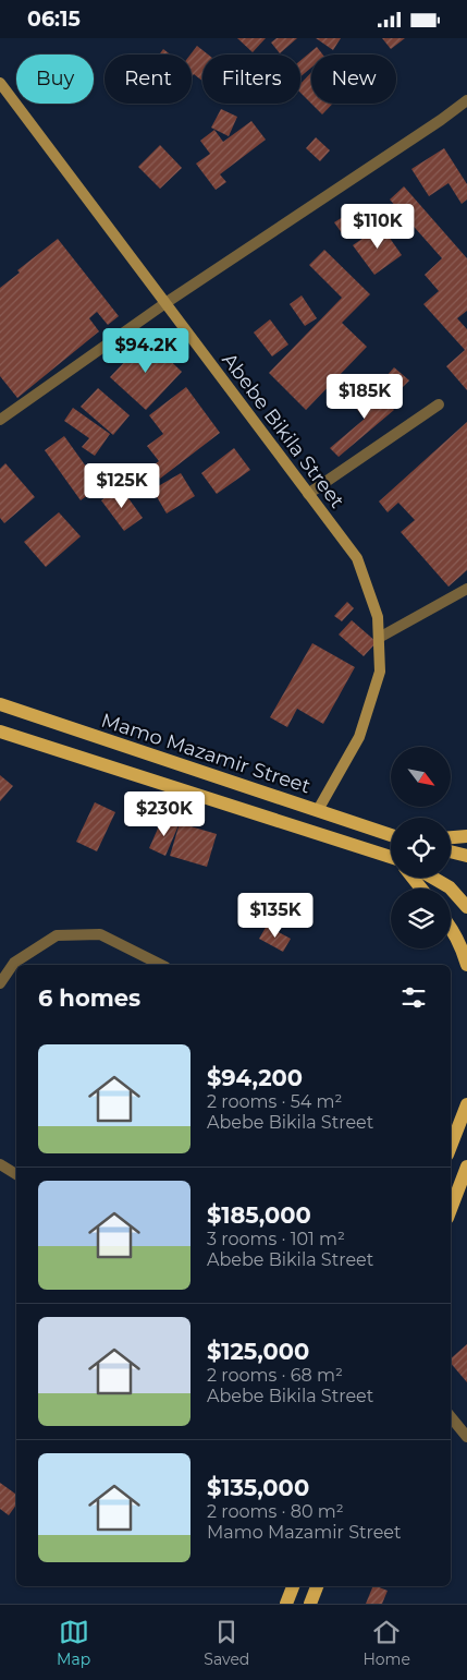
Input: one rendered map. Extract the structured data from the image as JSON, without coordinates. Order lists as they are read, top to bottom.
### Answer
{
  "streets": {
    "main road": ["Abebe Bikila Street", "Mamo Mazamir Street"]
  },
  "crossings": [
    ["Abebe Bikila Street", "Mamo Mazamir Street"]
  ],
  "north": "bottom right",
  "page": {
    "status": "06:15",
    "chip": [
      "Buy",
      "Rent",
      "Filters",
      "New"
    ],
    "price": [
      "$110K",
      "$94.2K",
      "$185K",
      "$125K",
      "$230K",
      "$135K"
    ],
    "heading": "6 homes",
    "list": [
      {
        "name": "$94,200",
        "note": "2 rooms · 54 m² · Abebe Bikila Street"
      },
      {
        "name": "$185,000",
        "note": "3 rooms · 101 m² · Abebe Bikila Street"
      },
      {
        "name": "$125,000",
        "note": "2 rooms · 68 m² · Abebe Bikila Street"
      },
      {
        "name": "$135,000",
        "note": "2 rooms · 80 m² · Mamo Mazamir Street"
      }
    ],
    "tabs": ["Map", "Saved", "Home"]
  }
}
